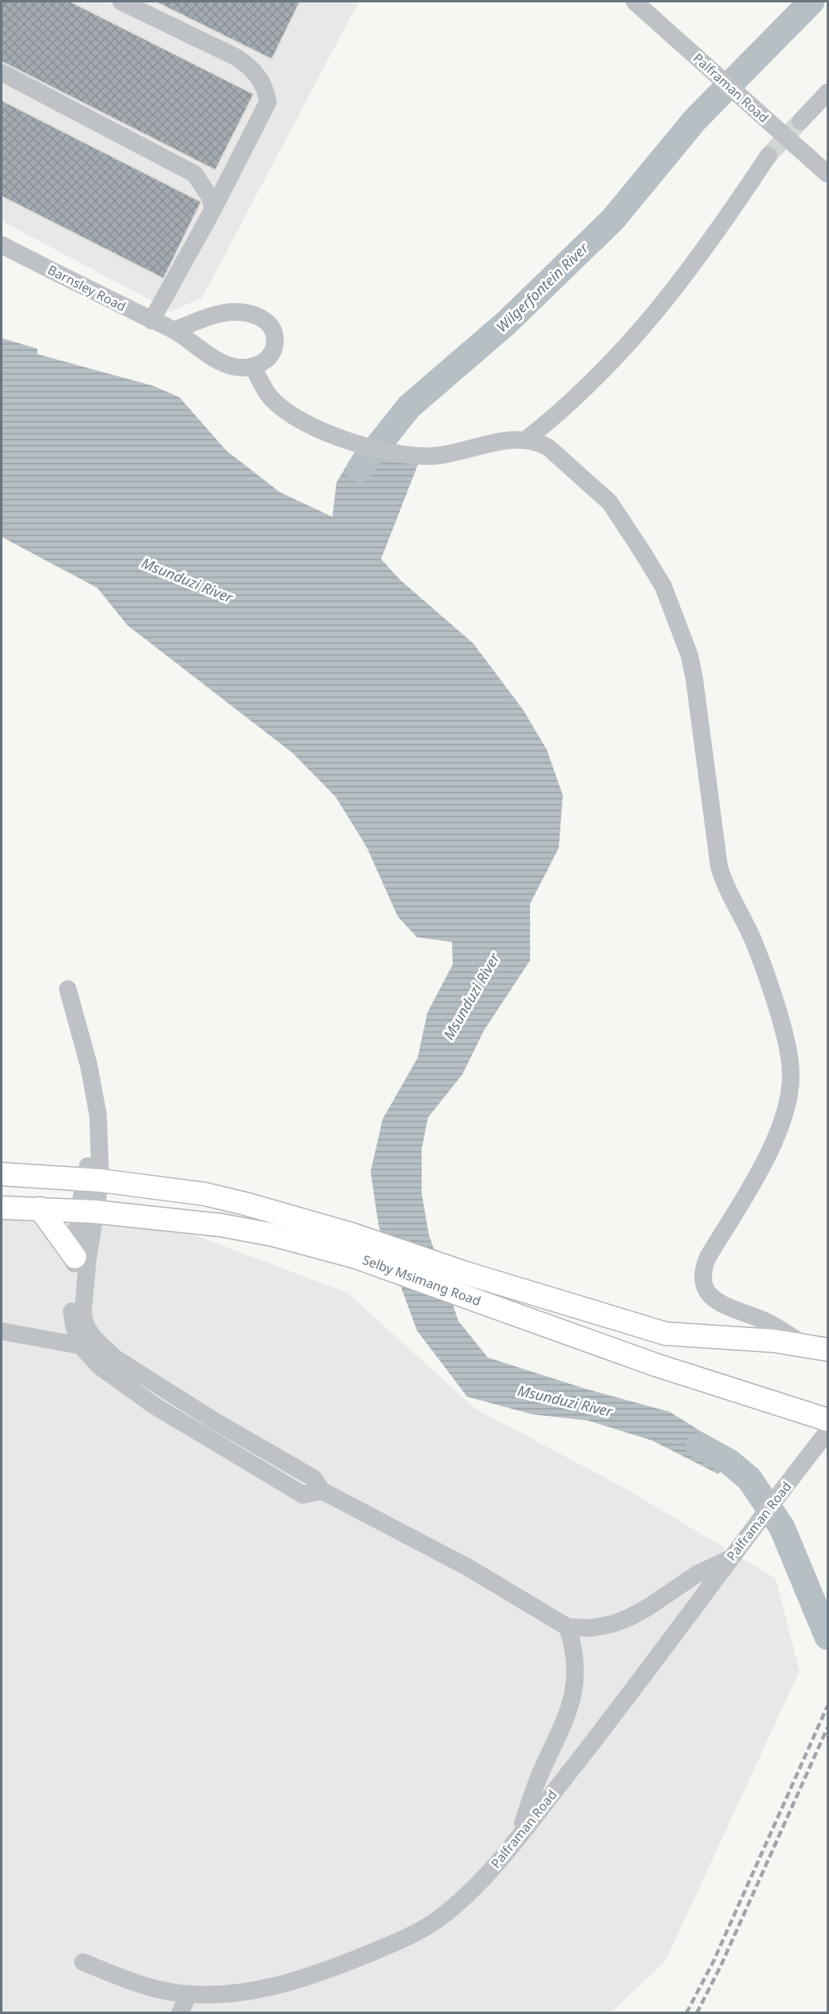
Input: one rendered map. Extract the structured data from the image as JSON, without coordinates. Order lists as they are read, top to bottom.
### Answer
{
  "streets": {
    "main road": ["Selby Msimang Road"],
    "lane": ["Palframan Road", "Barnsley Road"]
  },
  "water": ["Wilgerfontein River", "Msunduzi River"]
}
